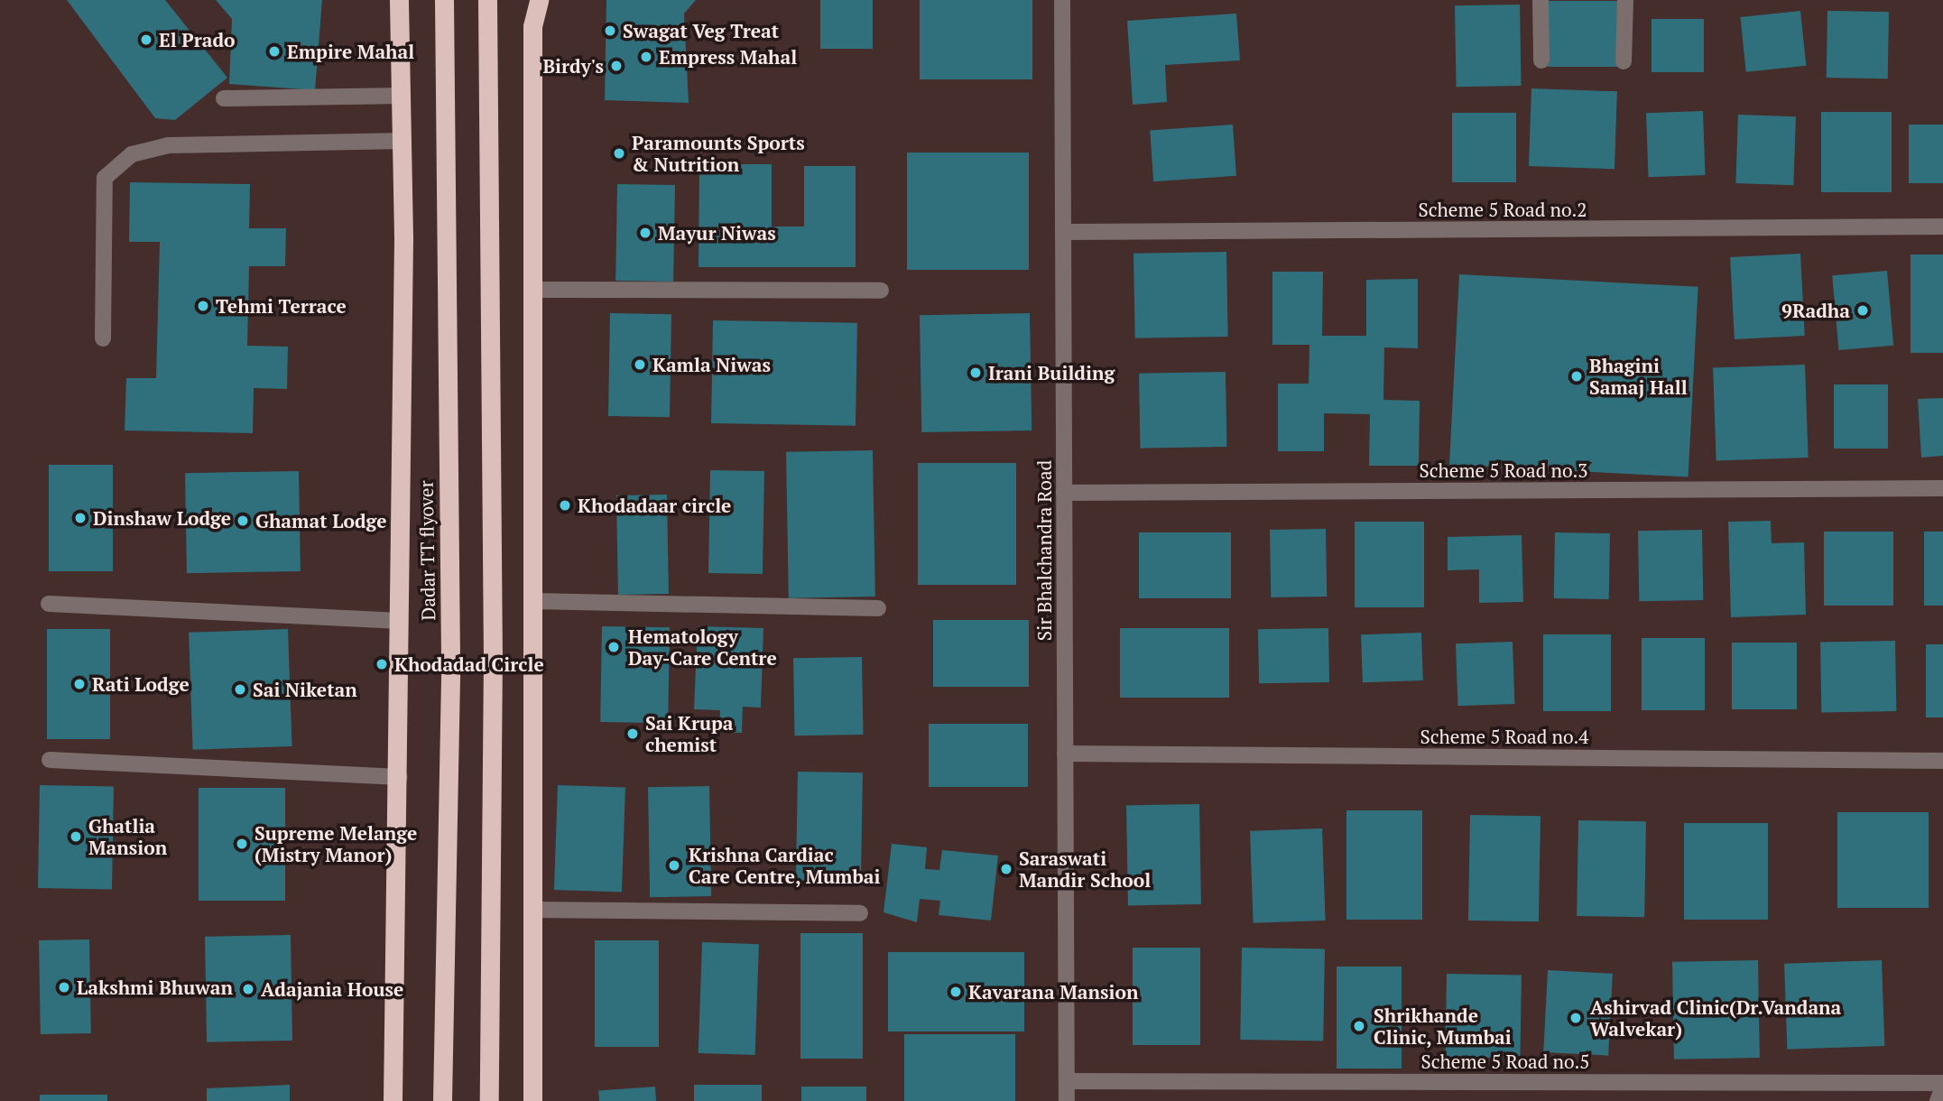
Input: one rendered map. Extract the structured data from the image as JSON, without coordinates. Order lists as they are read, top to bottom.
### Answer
{
  "streets": {
    "highway": ["Dadar TT flyover"],
    "street": [
      "Scheme 5 Road no.2",
      "Scheme 5 Road no.3",
      "Sir Bhalchandra Road",
      "Scheme 5 Road no.4",
      "Scheme 5 Road no.5"
    ]
  },
  "crossings": [
    ["Scheme 5 Road no.2", "Sir Bhalchandra Road"],
    ["Scheme 5 Road no.3", "Sir Bhalchandra Road"],
    ["Sir Bhalchandra Road", "Scheme 5 Road no.4"],
    ["Sir Bhalchandra Road", "Scheme 5 Road no.5"]
  ],
  "places": [
    "Swagat Veg Treat",
    "El Prado",
    "Empire Mahal",
    "Empress Mahal",
    "Birdy's",
    "Paramounts Sports & Nutrition",
    "Mayur Niwas",
    "Tehmi Terrace",
    "9Radha",
    "Kamla Niwas",
    "Irani Building",
    "Bhagini Samaj Hall",
    "Khodadaar circle",
    "Dinshaw Lodge",
    "Ghamat Lodge",
    "Hematology Day-Care Centre",
    "Khodadad Circle",
    "Rati Lodge",
    "Sai Niketan",
    "Sai Krupa chemist",
    "Ghatlia Mansion",
    "Supreme Melange (Mistry Manor)",
    "Krishna Cardiac Care Centre, Mumbai",
    "Saraswati Mandir School",
    "Lakshmi Bhuwan",
    "Adajania House",
    "Kavarana Mansion",
    "Ashirvad Clinic(Dr.Vandana Walvekar)",
    "Shrikhande Clinic, Mumbai"
  ]
}
